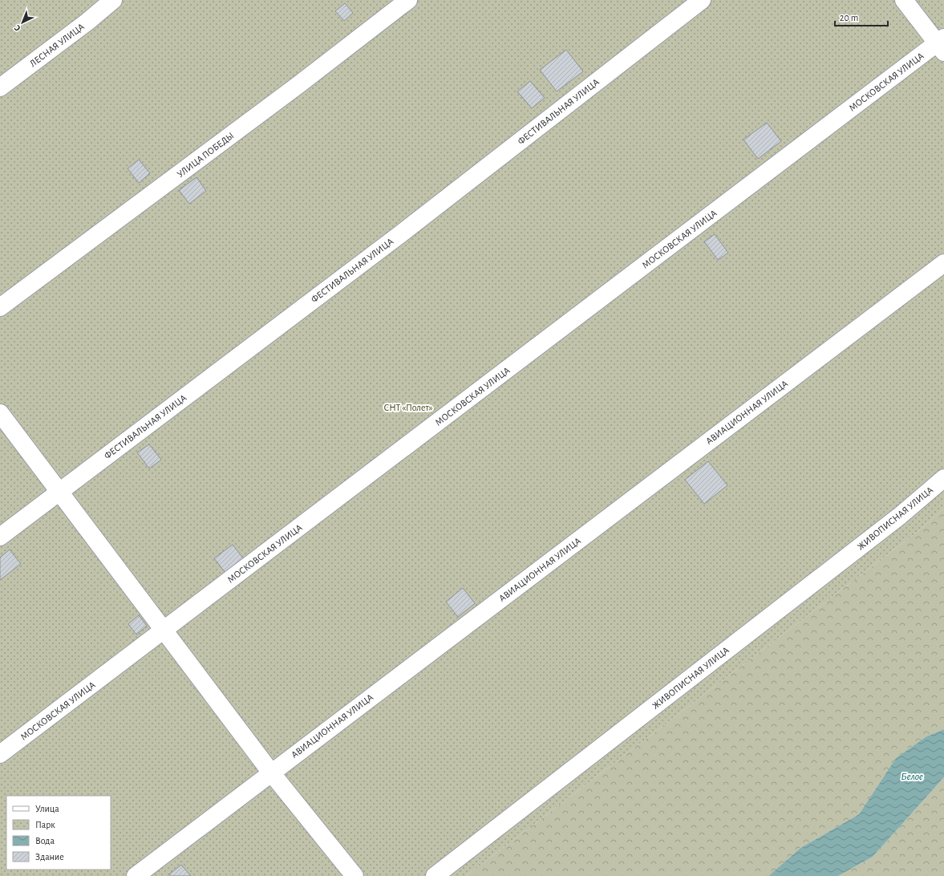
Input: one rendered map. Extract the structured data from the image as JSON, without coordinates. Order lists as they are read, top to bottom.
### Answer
{
  "streets": {
    "street": [
      "ЛЕСНАЯ УЛИЦА",
      "МОСКОВСКАЯ УЛИЦА",
      "ФЕСТИВАЛЬНАЯ УЛИЦА",
      "УЛИЦА ПОБЕДЫ",
      "АВИАЦИОННАЯ УЛИЦА",
      "ЖИВОПИСНАЯ УЛИЦА"
    ]
  },
  "water": ["Белое"],
  "parks": ["СНТ «Полет»"],
  "legend": [
    "Улица",
    "Парк",
    "Вода",
    "Здание"
  ],
  "scale_bar": "20 m",
  "north": "bottom left"
}
